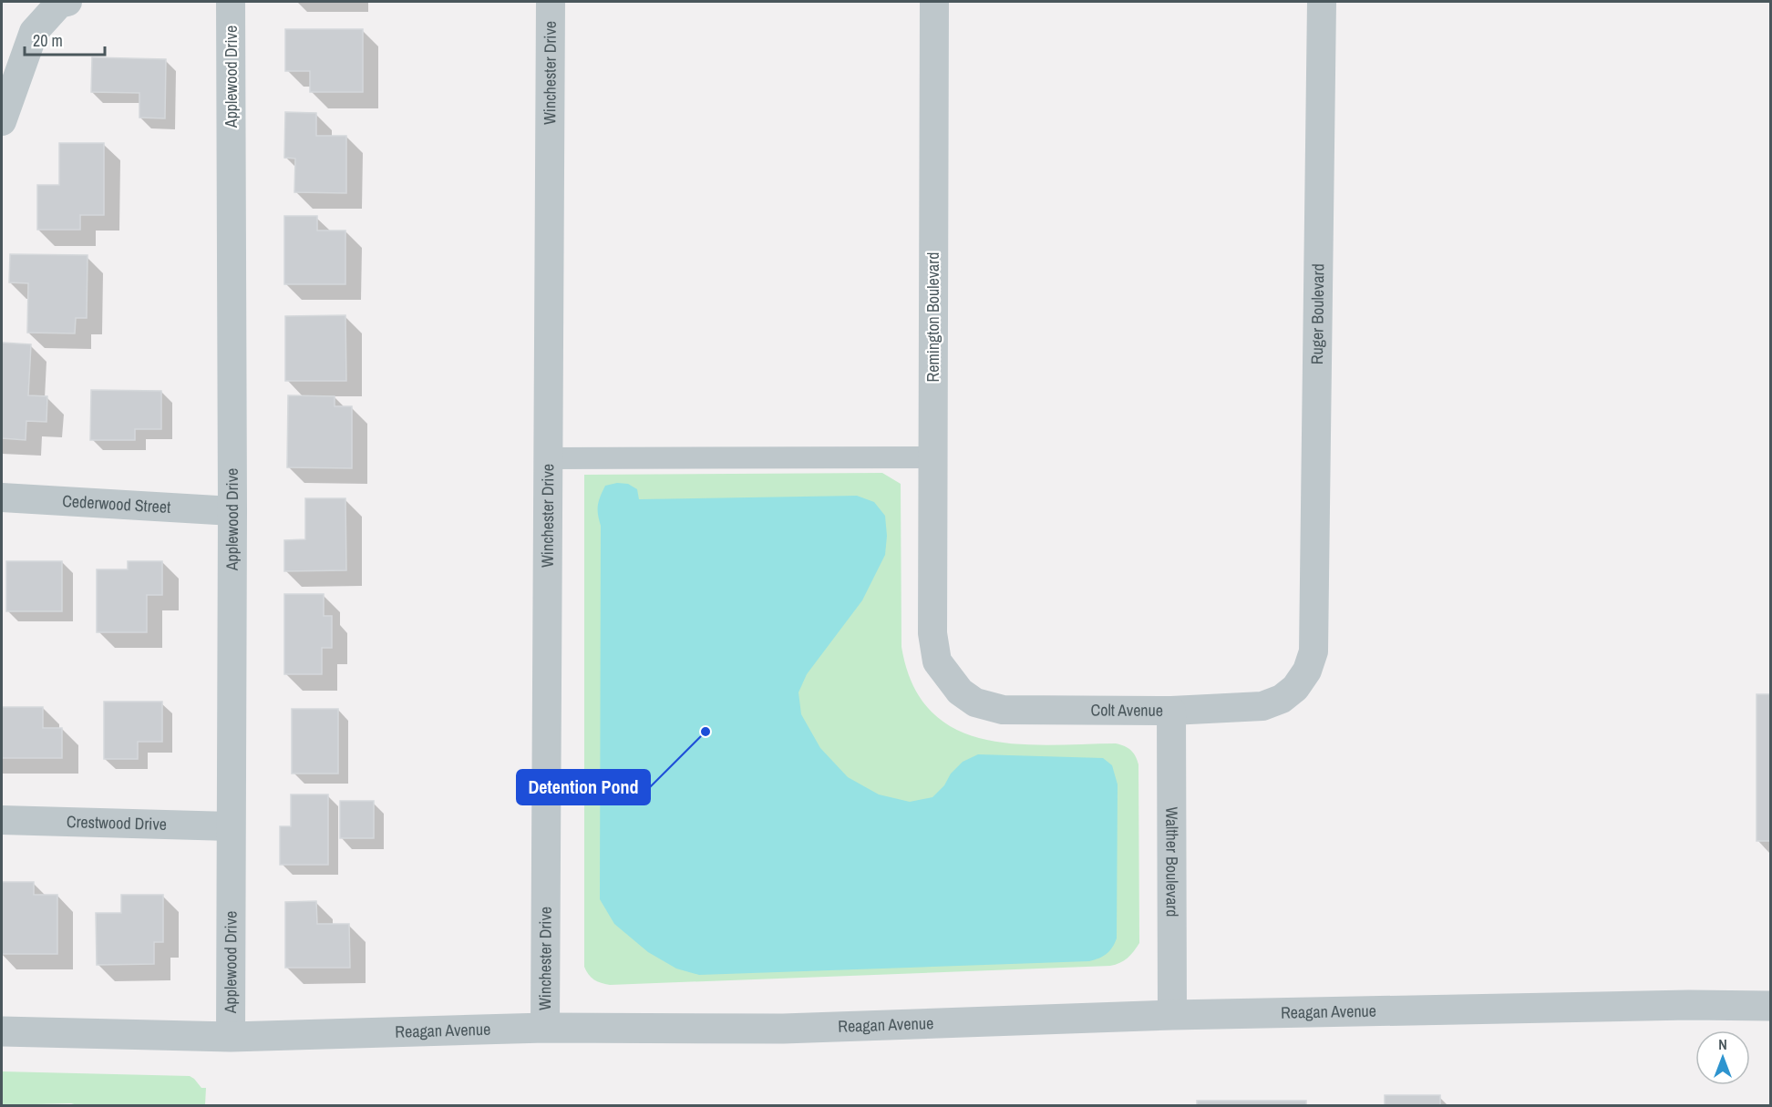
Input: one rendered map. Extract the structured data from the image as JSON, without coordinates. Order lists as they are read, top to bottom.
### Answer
{
  "streets": {
    "street": [
      "Winchester Drive",
      "Applewood Drive",
      "Ruger Boulevard",
      "Remington Boulevard",
      "Cederwood Street",
      "Colt Avenue",
      "Crestwood Drive",
      "Walther Boulevard",
      "Reagan Avenue"
    ]
  },
  "crossings": [
    ["Winchester Drive", "Reagan Avenue"],
    ["Applewood Drive", "Cederwood Street"],
    ["Applewood Drive", "Crestwood Drive"],
    ["Applewood Drive", "Reagan Avenue"],
    ["Ruger Boulevard", "Colt Avenue"],
    ["Remington Boulevard", "Colt Avenue"],
    ["Colt Avenue", "Walther Boulevard"],
    ["Walther Boulevard", "Reagan Avenue"]
  ],
  "places": ["Detention Pond"],
  "scale_bar": "20 m",
  "north": "top"
}
